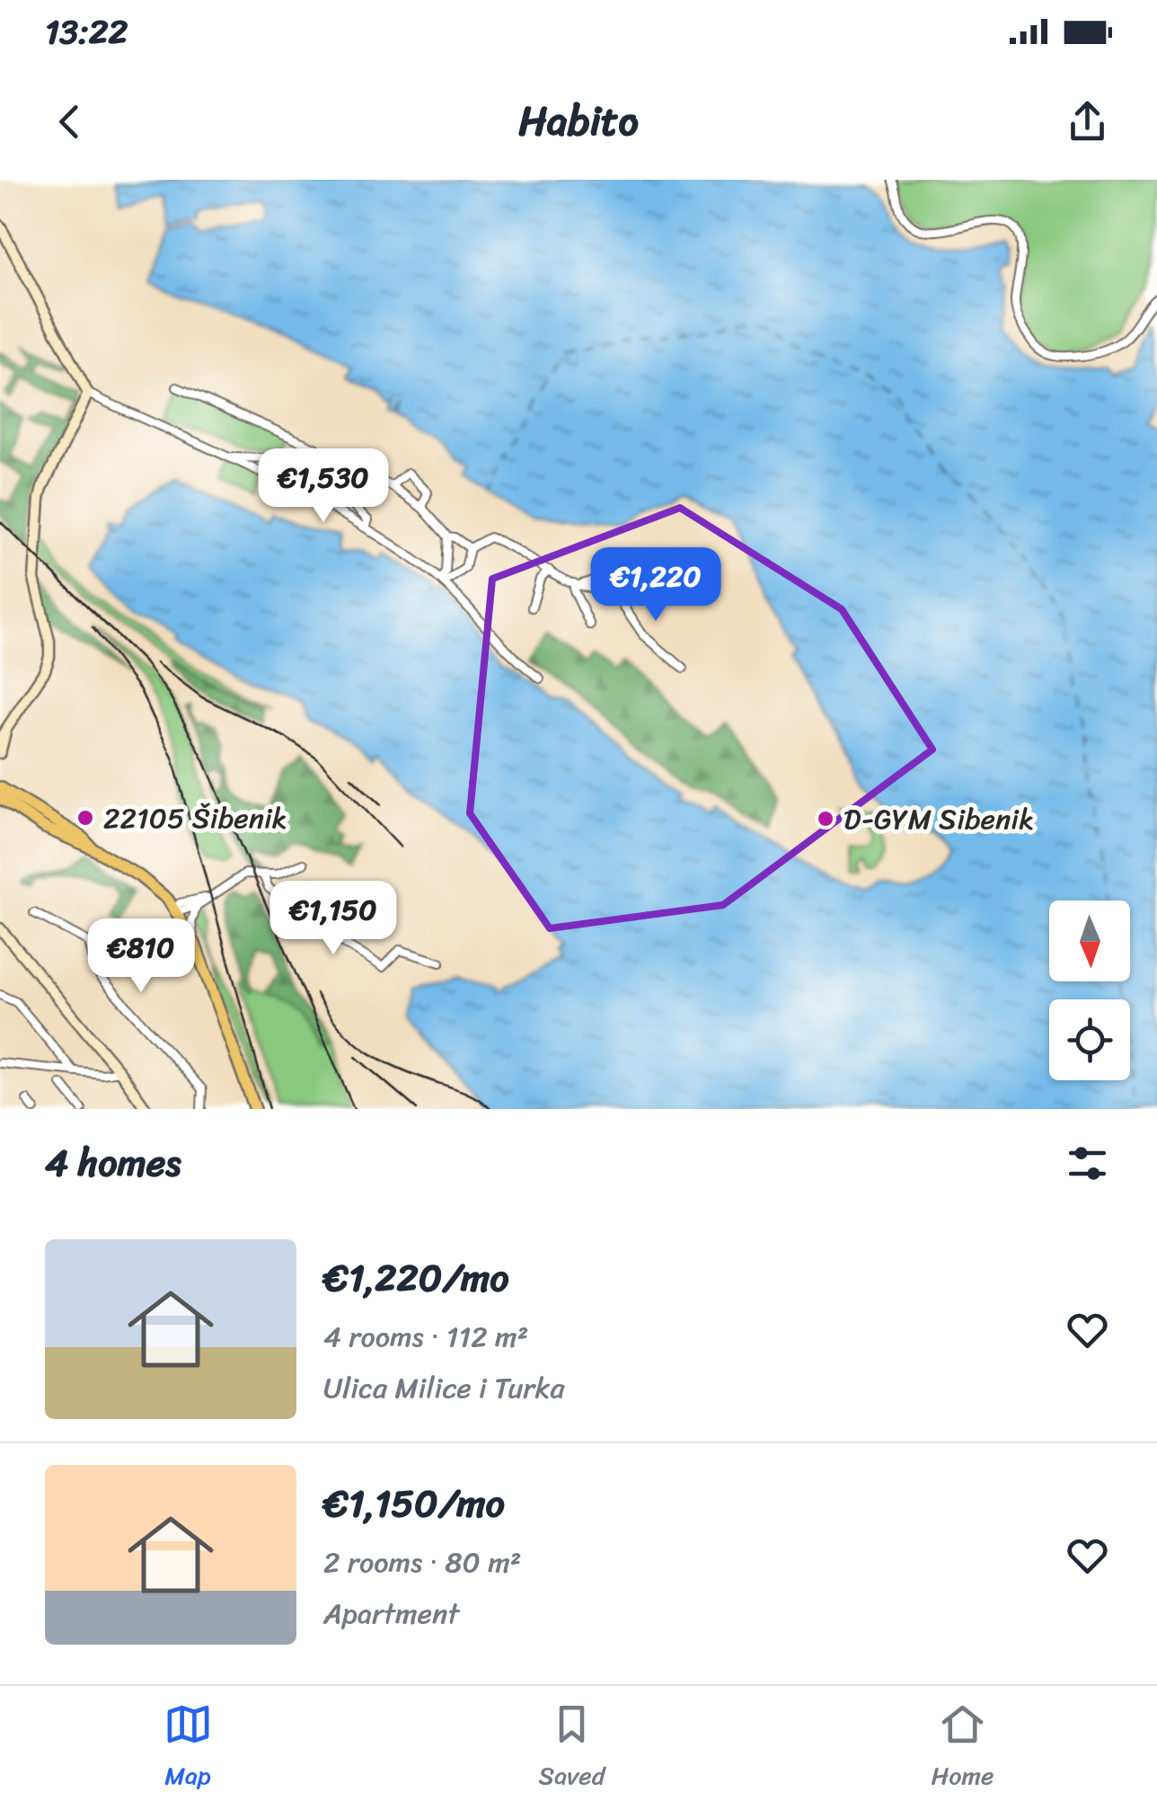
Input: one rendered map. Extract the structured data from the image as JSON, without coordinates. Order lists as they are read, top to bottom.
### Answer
{
  "places": ["22105 Šibenik", "D-GYM Sibenik"],
  "north": "bottom",
  "page": {
    "status": "13:22",
    "header": "Habito",
    "price": [
      "€1,530",
      "€1,220",
      "€1,150",
      "€810"
    ],
    "heading": "4 homes",
    "list": [
      {
        "name": "€1,220/mo",
        "note": "4 rooms · 112 m² · Ulica Milice i Turka"
      },
      {
        "name": "€1,150/mo",
        "note": "2 rooms · 80 m² · Apartment"
      }
    ],
    "tabs": ["Map", "Saved", "Home"]
  }
}
